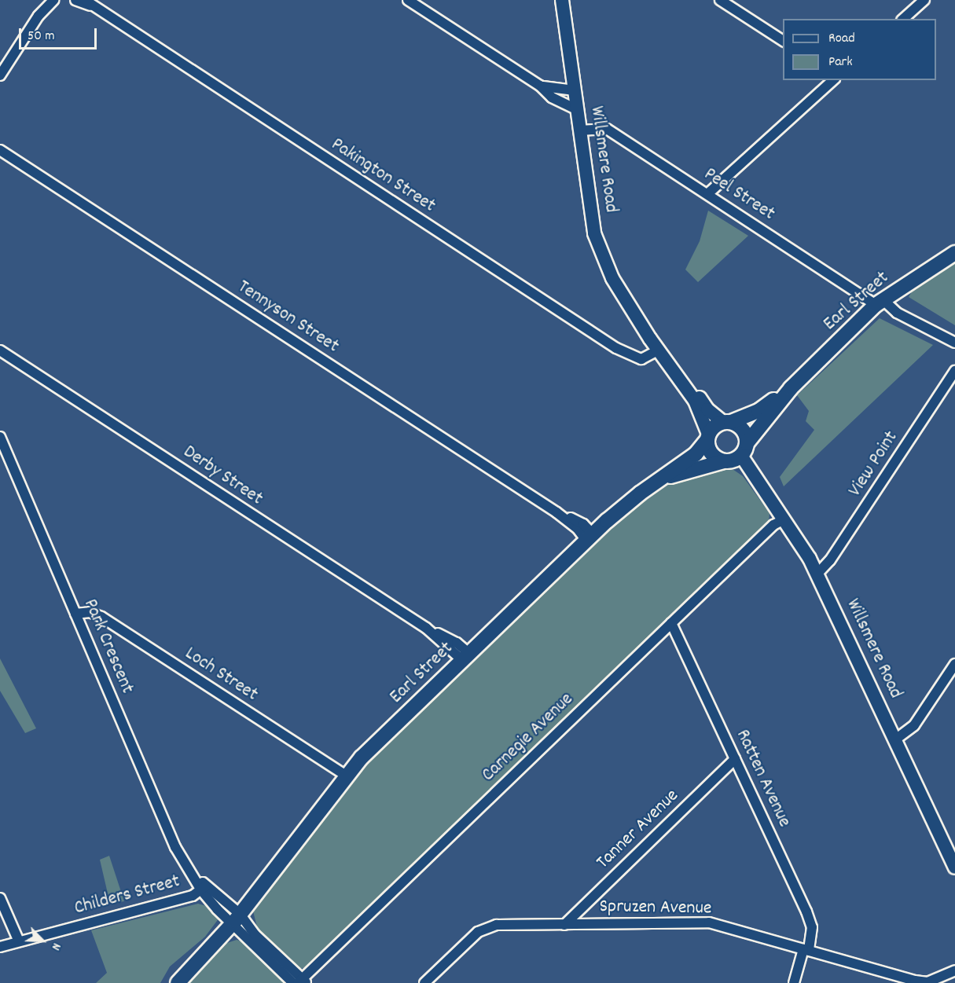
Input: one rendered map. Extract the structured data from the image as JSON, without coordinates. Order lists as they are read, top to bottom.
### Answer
{
  "streets": {
    "main road": ["Willsmere Road", "Earl Street"],
    "street": [
      "Pakington Street",
      "Peel Street",
      "Tennyson Street",
      "View Point",
      "Derby Street",
      "Park Crescent",
      "Loch Street",
      "Carnegie Avenue",
      "Ratten Avenue",
      "Tanner Avenue",
      "Childers Street",
      "Spruzen Avenue"
    ]
  },
  "crossings": [
    ["Willsmere Road", "Pakington Street"],
    ["Willsmere Road", "Peel Street"],
    ["Willsmere Road", "Earl Street"],
    ["Willsmere Road", "View Point"],
    ["Willsmere Road", "Carnegie Avenue"],
    ["Peel Street", "Earl Street"],
    ["Earl Street", "Tennyson Street"],
    ["Earl Street", "Derby Street"],
    ["Earl Street", "Park Crescent"],
    ["Earl Street", "Loch Street"],
    ["Park Crescent", "Loch Street"],
    ["Park Crescent", "Carnegie Avenue"],
    ["Park Crescent", "Childers Street"],
    ["Carnegie Avenue", "Ratten Avenue"],
    ["Ratten Avenue", "Tanner Avenue"],
    ["Ratten Avenue", "Spruzen Avenue"],
    ["Tanner Avenue", "Spruzen Avenue"]
  ],
  "legend": ["Road", "Park"],
  "scale_bar": "50 m",
  "north": "bottom right"
}
